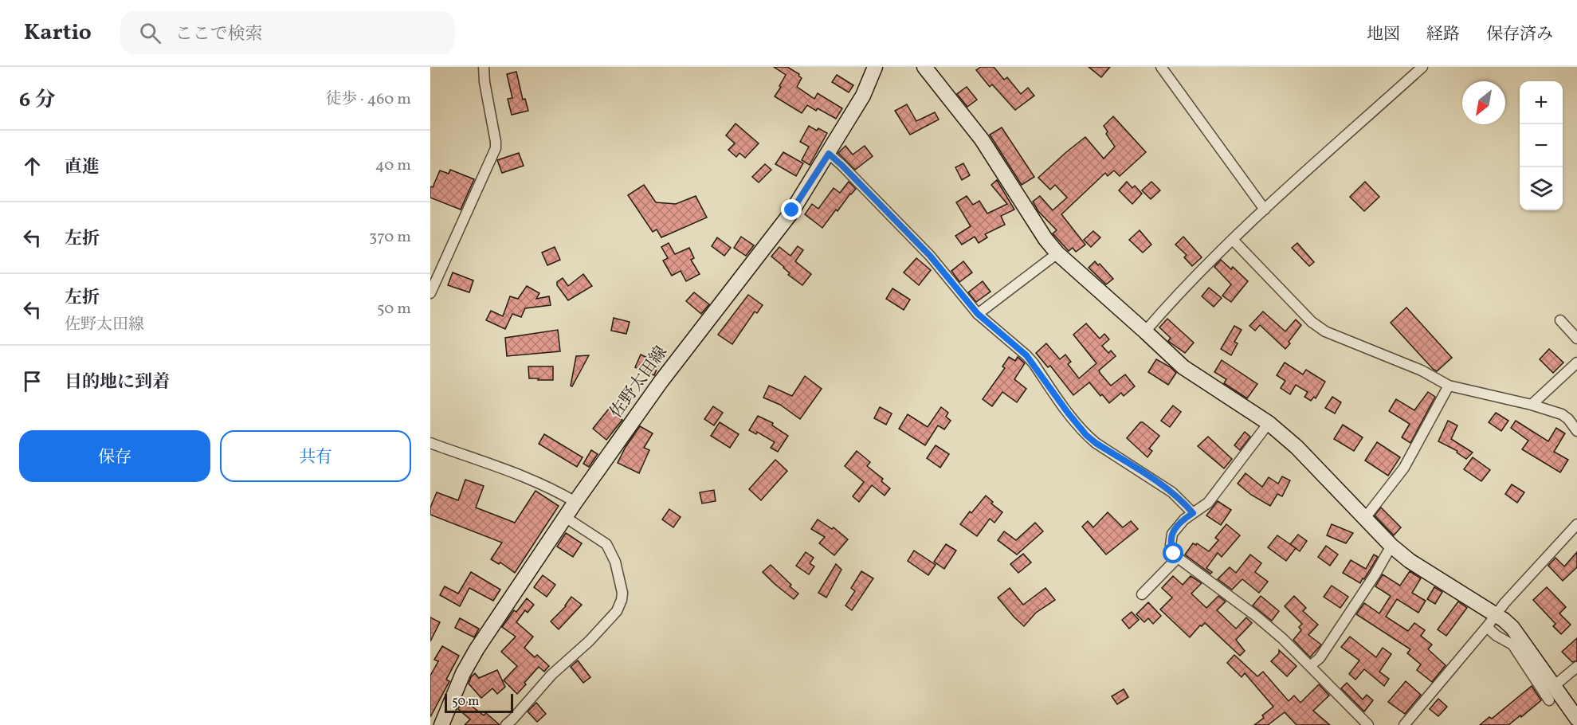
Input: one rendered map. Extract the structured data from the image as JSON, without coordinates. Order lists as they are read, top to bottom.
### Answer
{
  "streets": {
    "street": ["佐野太田線"]
  },
  "scale_bar": "50 m",
  "north": "bottom left",
  "page": {
    "header": "Kartio",
    "search": "ここで検索",
    "nav": ["地図", "経路", "保存済み"],
    "heading": ["6 分", "徒歩 · 460 m"],
    "map_buttons": ["+", "−"],
    "list": [
      ["直進", "40 m"],
      ["左折", "370 m"],
      ["左折", "佐野太田線", "50 m"],
      "目的地に到着"
    ],
    "buttons": ["保存", "共有"],
    "scale": "50 m"
  }
}
